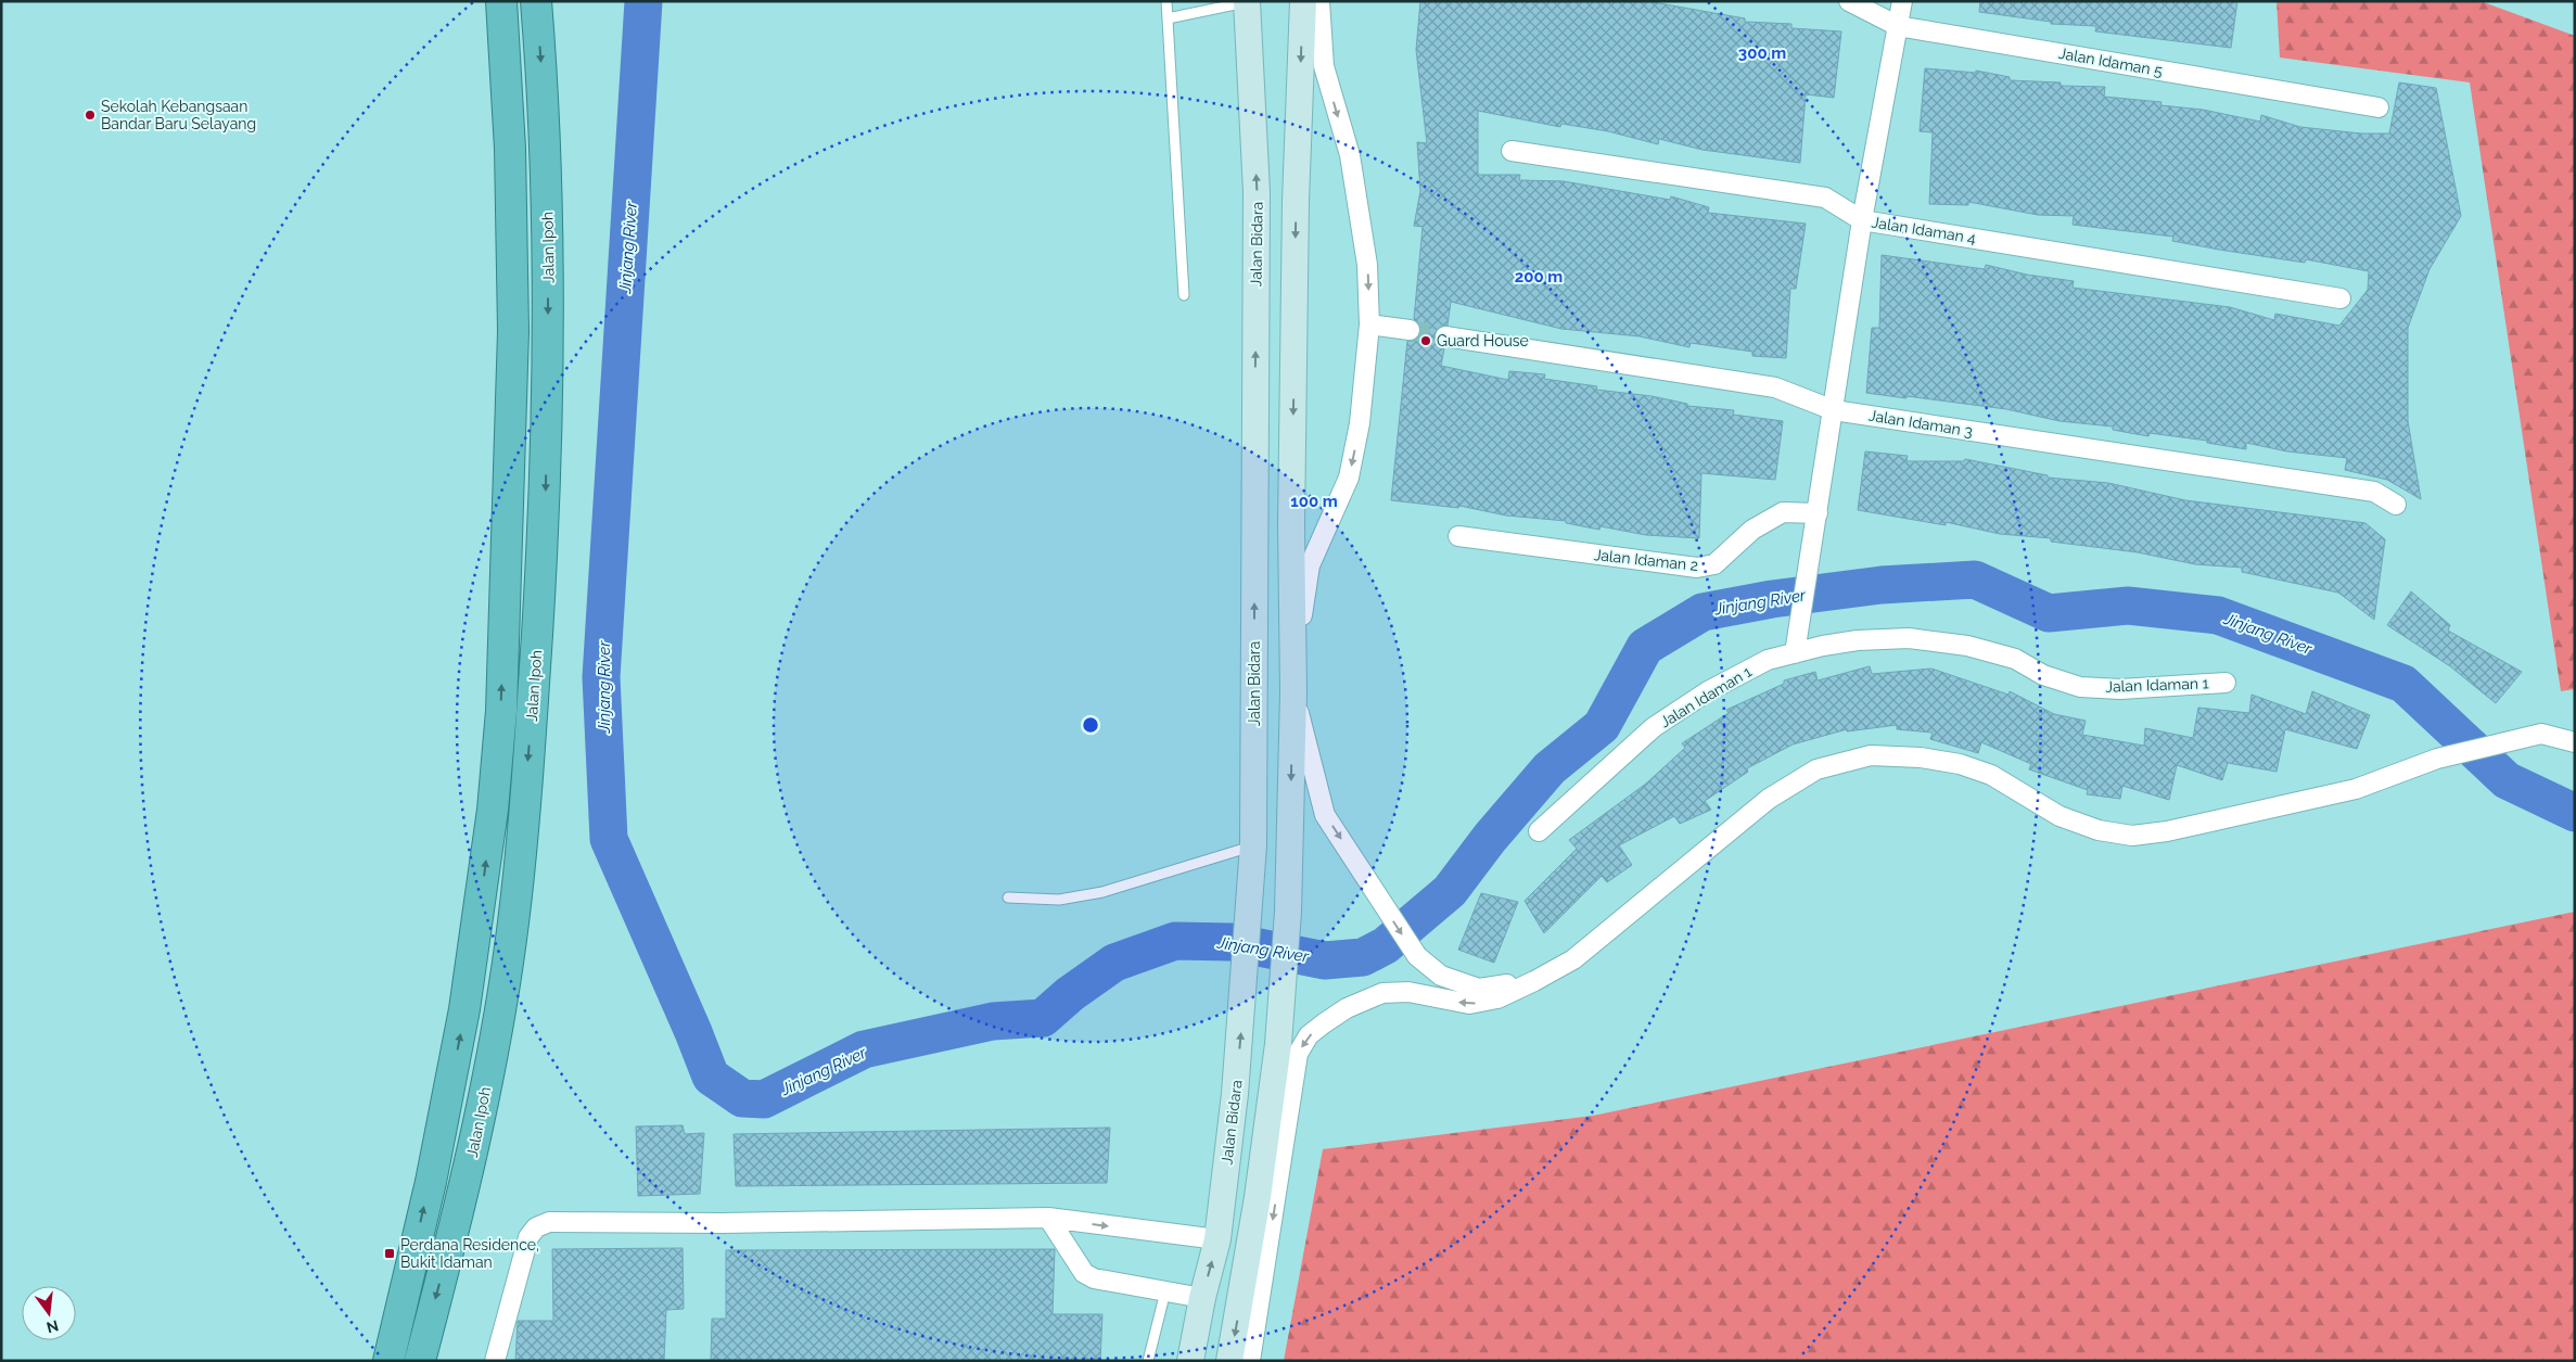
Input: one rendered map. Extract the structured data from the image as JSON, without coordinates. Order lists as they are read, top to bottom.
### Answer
{
  "streets": {
    "highway": ["Jalan Ipoh"],
    "main road": ["Jalan Bidara"],
    "street": [
      "Jalan Idaman 5",
      "Jalan Idaman 4",
      "Jalan Idaman 3",
      "Jalan Idaman 2",
      "Jalan Idaman 1"
    ]
  },
  "water": ["Jinjang River"],
  "places": {
    "other": ["Sekolah Kebangsaan Bandar Baru Selayang", "Guard House"],
    "transit": ["Perdana Residence, Bukit Idaman"]
  },
  "north": "bottom",
  "rings": ["300 m", "200 m", "100 m"]
}
